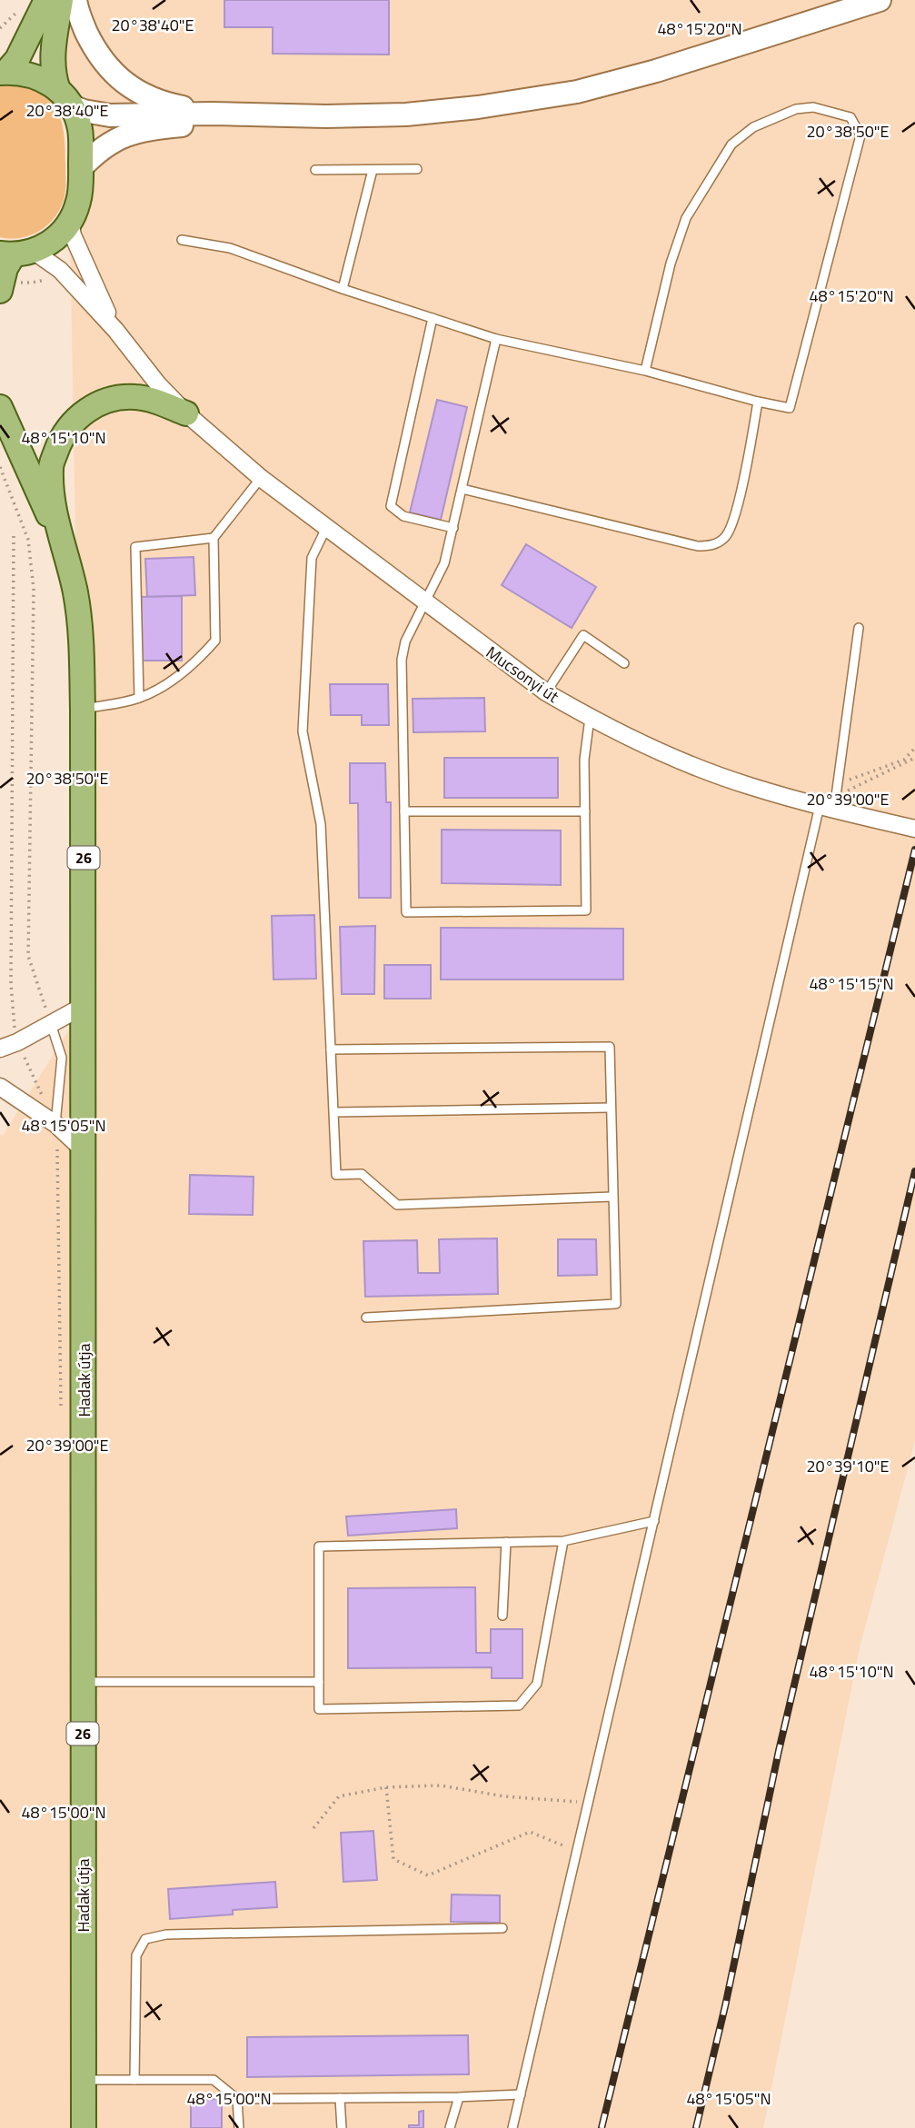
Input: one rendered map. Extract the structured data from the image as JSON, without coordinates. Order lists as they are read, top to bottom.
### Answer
{
  "streets": {
    "main road": ["26", "Hadak útja"],
    "street": ["Mucsonyi út"]
  },
  "crossings": [
    ["26", "Hadak útja"]
  ],
  "coordinates": [
    "20°38'40\"E",
    "48°15'20\"N",
    "20°38'50\"E",
    "48°15'10\"N",
    "20°39'00\"E",
    "48°15'15\"N",
    "48°15'05\"N",
    "20°39'10\"E",
    "48°15'00\"N"
  ]
}
